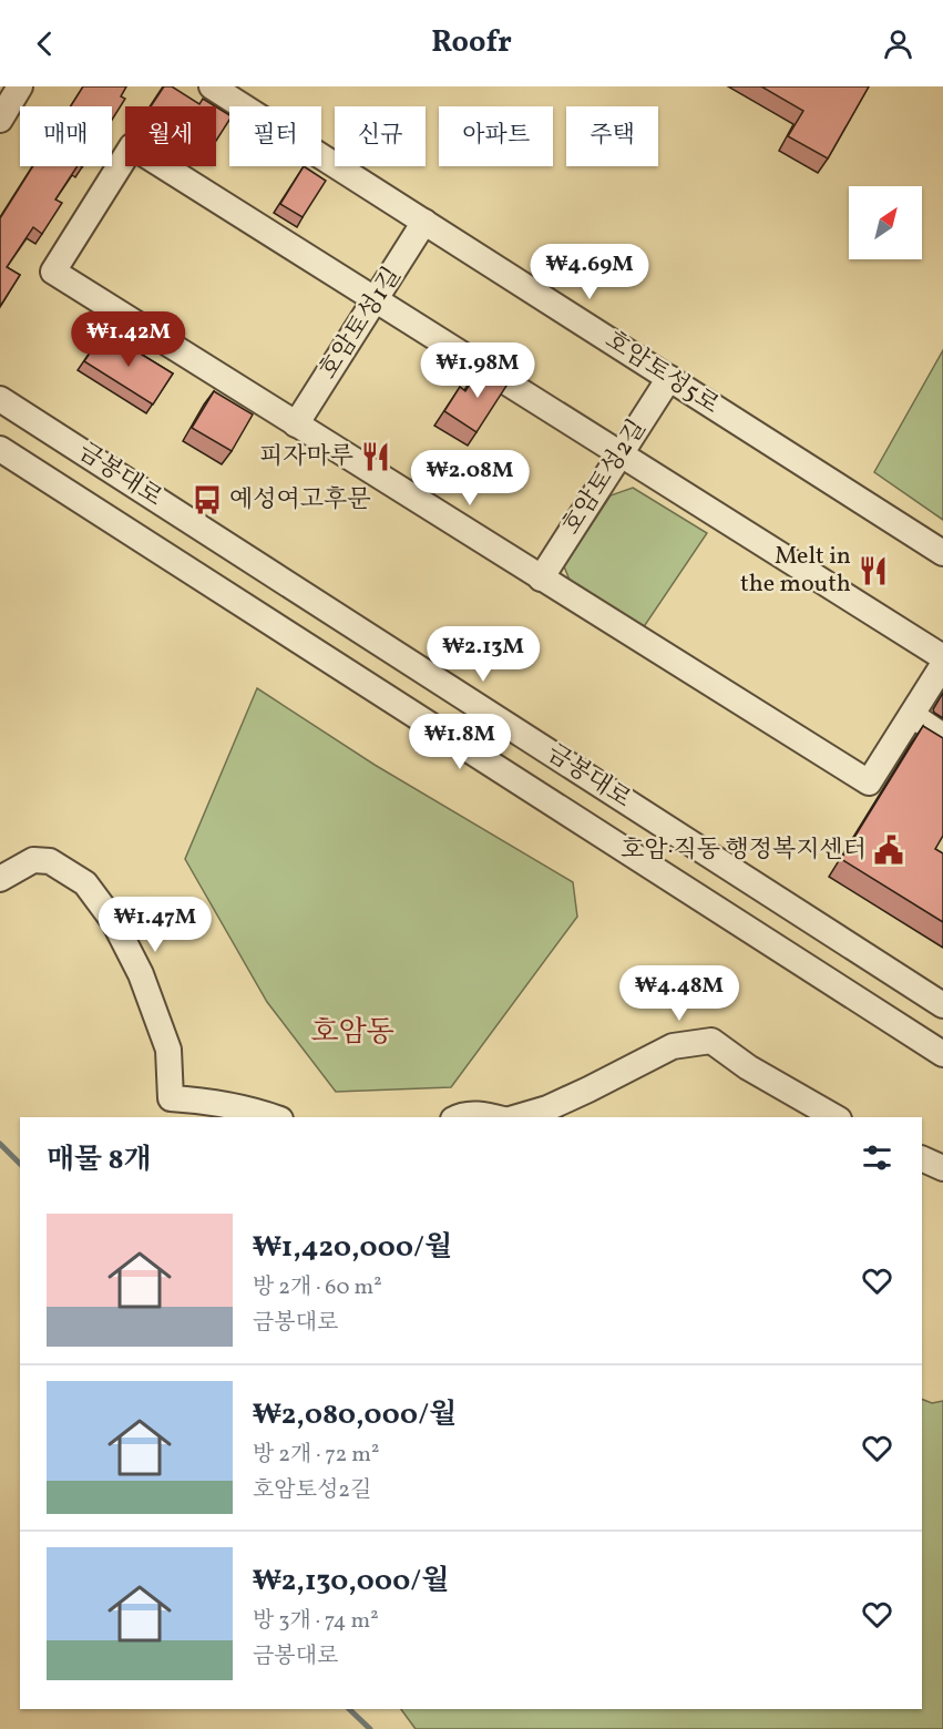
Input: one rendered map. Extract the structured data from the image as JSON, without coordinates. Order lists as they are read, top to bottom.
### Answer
{
  "streets": {
    "street": [
      "호암토성1길",
      "호암토성5로",
      "금봉대로",
      "호암토성2길"
    ]
  },
  "crossings": [
    ["호암토성1길", "호암토성5로"],
    ["호암토성5로", "호암토성2길"]
  ],
  "districts": ["호암동"],
  "places": {
    "restaurant": ["피자마루", "Melt in the mouth"],
    "bus stop": ["예성여고후문"],
    "public building": ["호암·직동 행정복지센터"]
  },
  "north": "top right",
  "page": {
    "header": "Roofr",
    "chip": [
      "매매",
      "월세",
      "필터",
      "신규",
      "아파트",
      "주택"
    ],
    "price": [
      "₩4.69M",
      "₩1.42M",
      "₩1.98M",
      "₩2.08M",
      "₩2.13M",
      "₩1.8M",
      "₩1.47M",
      "₩4.48M"
    ],
    "heading": "매물 8개",
    "list": [
      {
        "name": "₩1,420,000/월",
        "note": "방 2개 · 60 m² · 금봉대로"
      },
      {
        "name": "₩2,080,000/월",
        "note": "방 2개 · 72 m² · 호암토성2길"
      },
      {
        "name": "₩2,130,000/월",
        "note": "방 3개 · 74 m² · 금봉대로"
      }
    ]
  }
}
